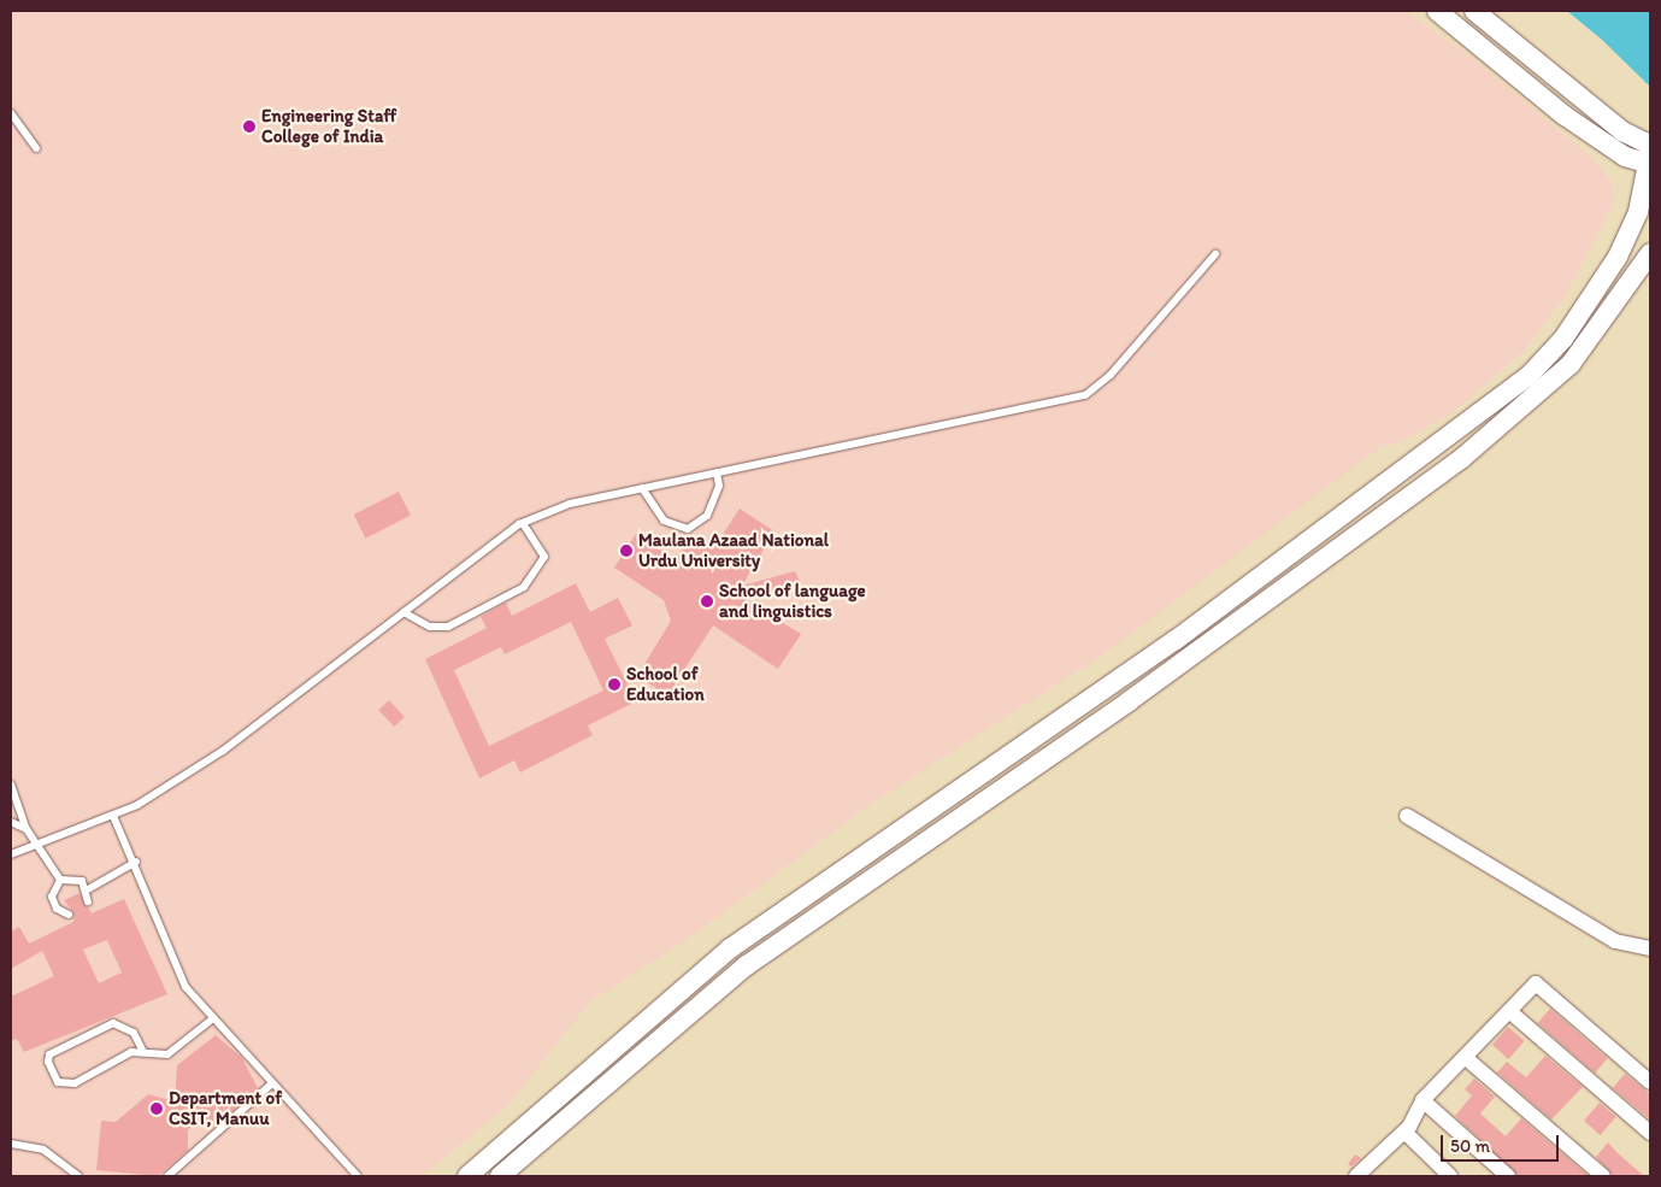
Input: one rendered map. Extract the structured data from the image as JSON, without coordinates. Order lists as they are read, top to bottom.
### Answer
{
  "places": [
    "Engineering Staff College of India",
    "Maulana Azaad National Urdu University",
    "School of language and linguistics",
    "School of Education",
    "Department of CSIT, Manuu"
  ],
  "scale_bar": "50 m"
}
